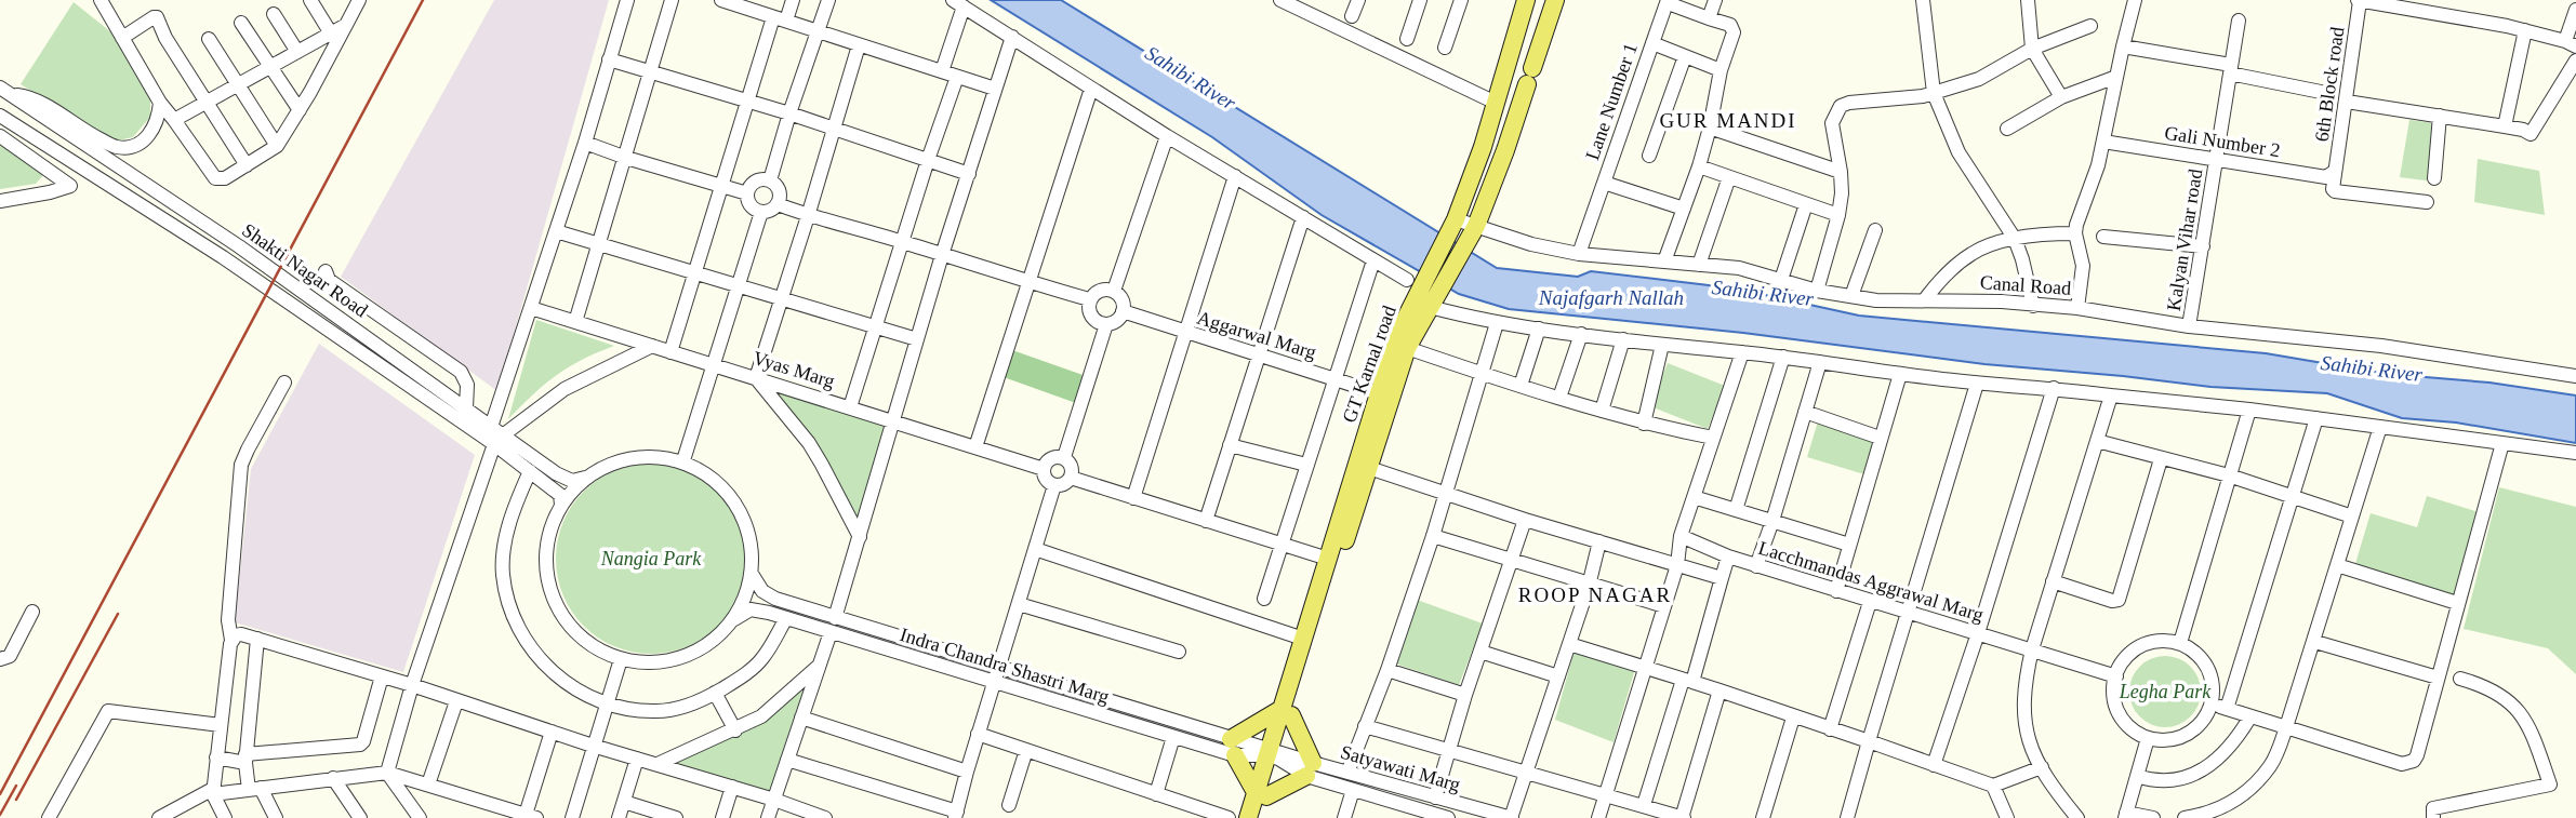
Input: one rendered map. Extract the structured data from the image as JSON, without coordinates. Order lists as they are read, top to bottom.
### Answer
{
  "streets": {
    "main road": ["GT Karnal road"],
    "street": [
      "6th Block road",
      "Lane Number 1",
      "Gali Number 2",
      "Kalyan Vihar road",
      "Shakti Nagar Road",
      "Canal Road",
      "Aggarwal Marg",
      "Vyas Marg",
      "Lacchmandas Aggrawal Marg",
      "Indra Chandra Shastri Marg",
      "Satyawati Marg"
    ]
  },
  "crossings": [
    ["6th Block road", "Gali Number 2"],
    ["Lane Number 1", "Canal Road"],
    ["Gali Number 2", "Kalyan Vihar road"],
    ["Kalyan Vihar road", "Canal Road"],
    ["Shakti Nagar Road", "Indra Chandra Shastri Marg"],
    ["Canal Road", "GT Karnal road"],
    ["Aggarwal Marg", "GT Karnal road"],
    ["GT Karnal road", "Indra Chandra Shastri Marg"],
    ["GT Karnal road", "Satyawati Marg"],
    ["Indra Chandra Shastri Marg", "Satyawati Marg"]
  ],
  "districts": ["GUR MANDI", "ROOP NAGAR"],
  "water": ["Sahibi River", "Najafgarh Nallah"],
  "parks": ["Nangia Park", "Legha Park"]
}
